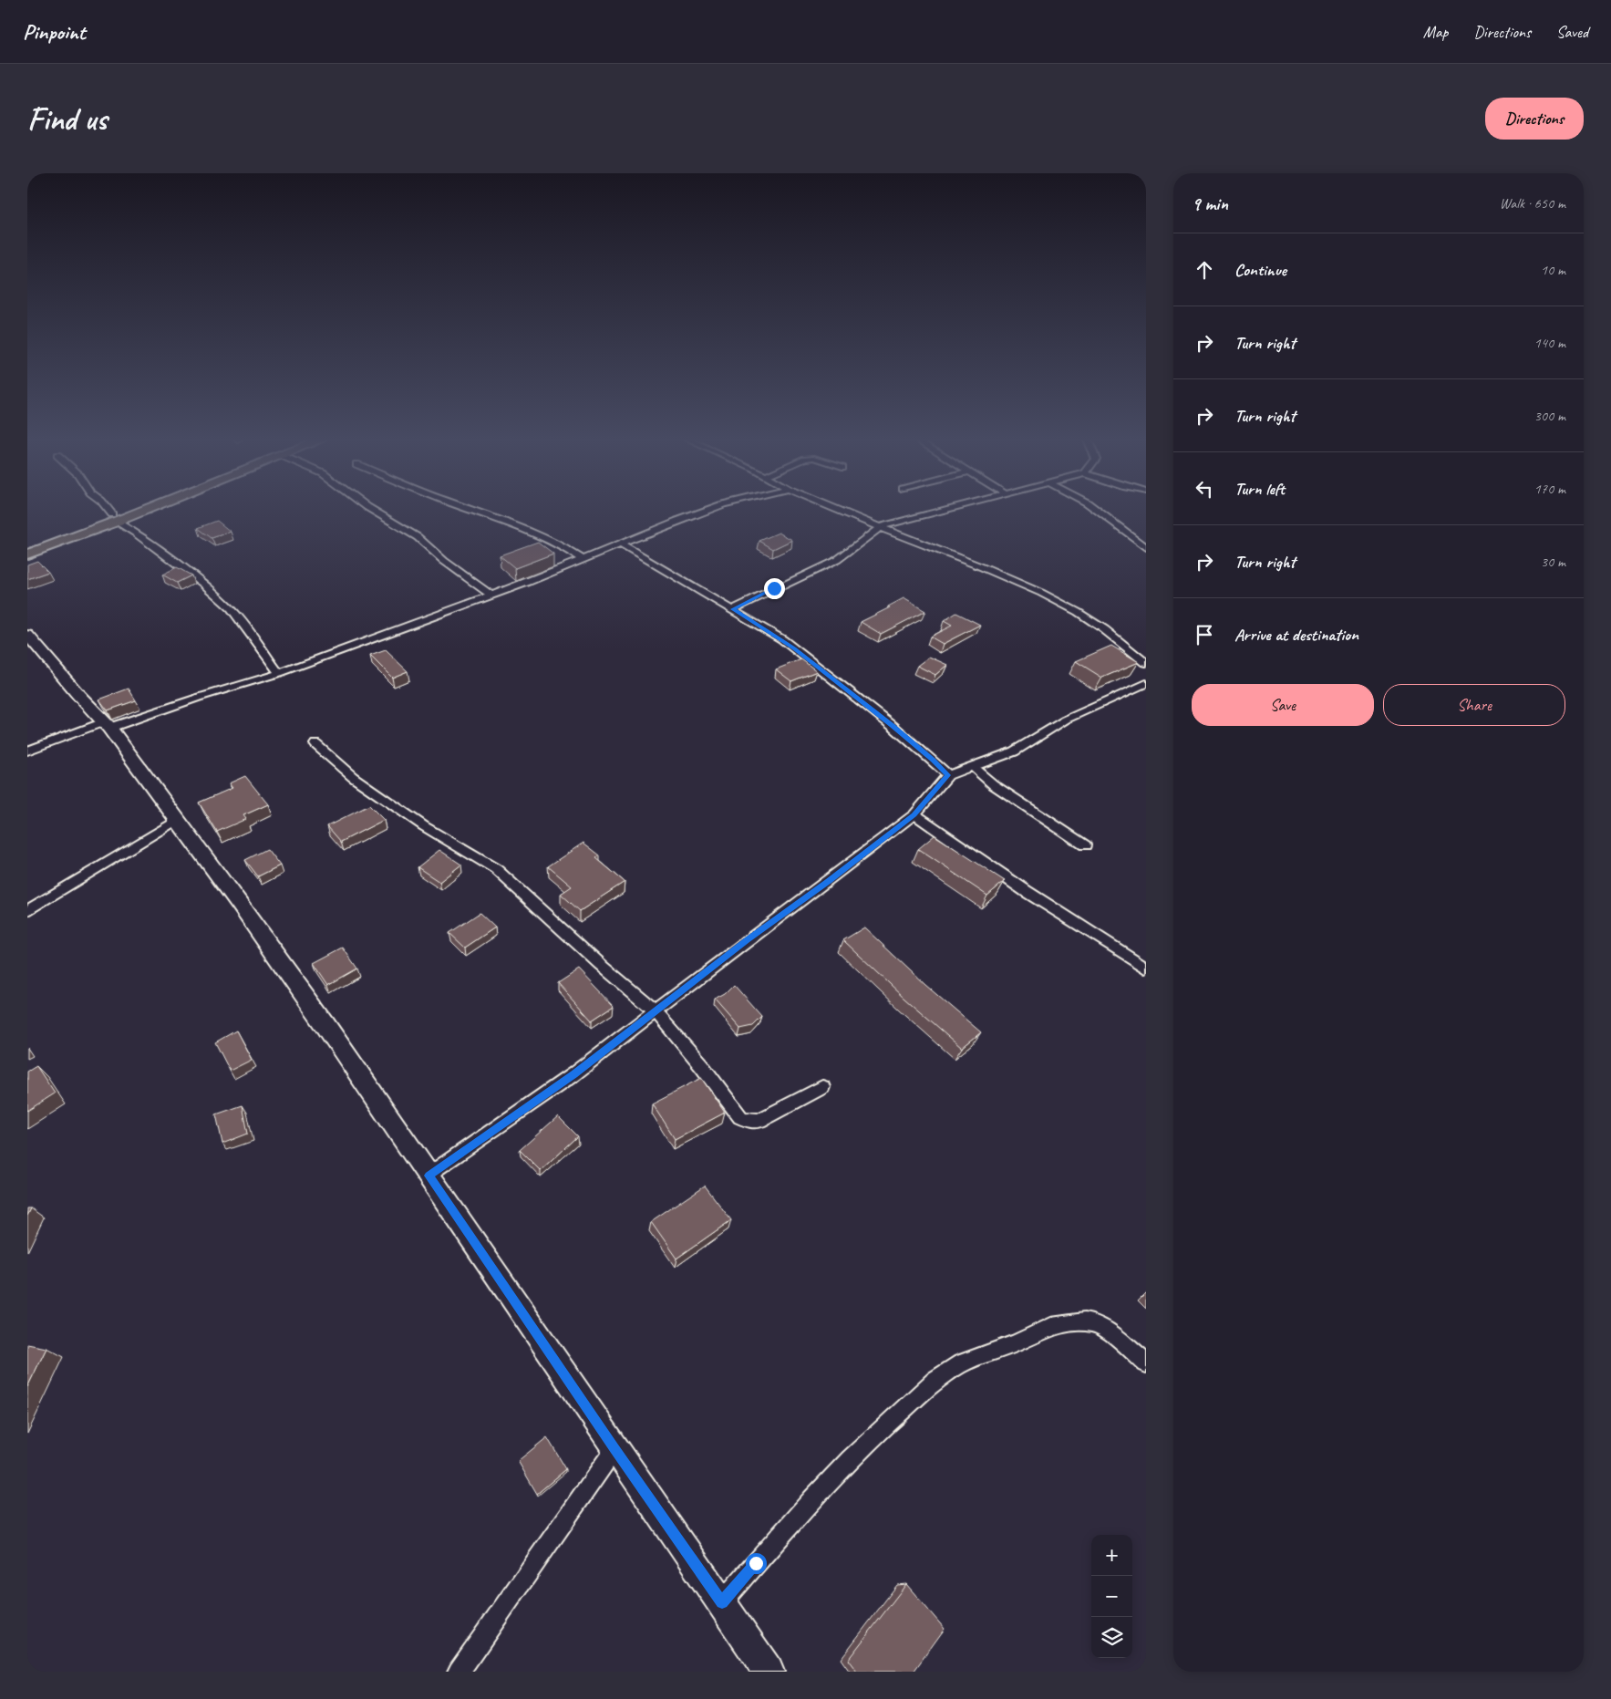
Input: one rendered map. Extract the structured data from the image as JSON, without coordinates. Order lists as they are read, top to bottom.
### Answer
{
  "page": {
    "header": "Pinpoint",
    "nav": ["Map", "Directions", "Saved"],
    "buttons": [
      "Directions",
      ["Save", "Share"]
    ],
    "title": "Find us",
    "heading": ["9 min", "Walk · 650 m"],
    "list": [
      ["Continue", "10 m"],
      ["Turn right", "140 m"],
      ["Turn right", "300 m"],
      ["Turn left", "170 m"],
      ["Turn right", "30 m"],
      "Arrive at destination"
    ],
    "map_buttons": ["+", "−"]
  }
}
